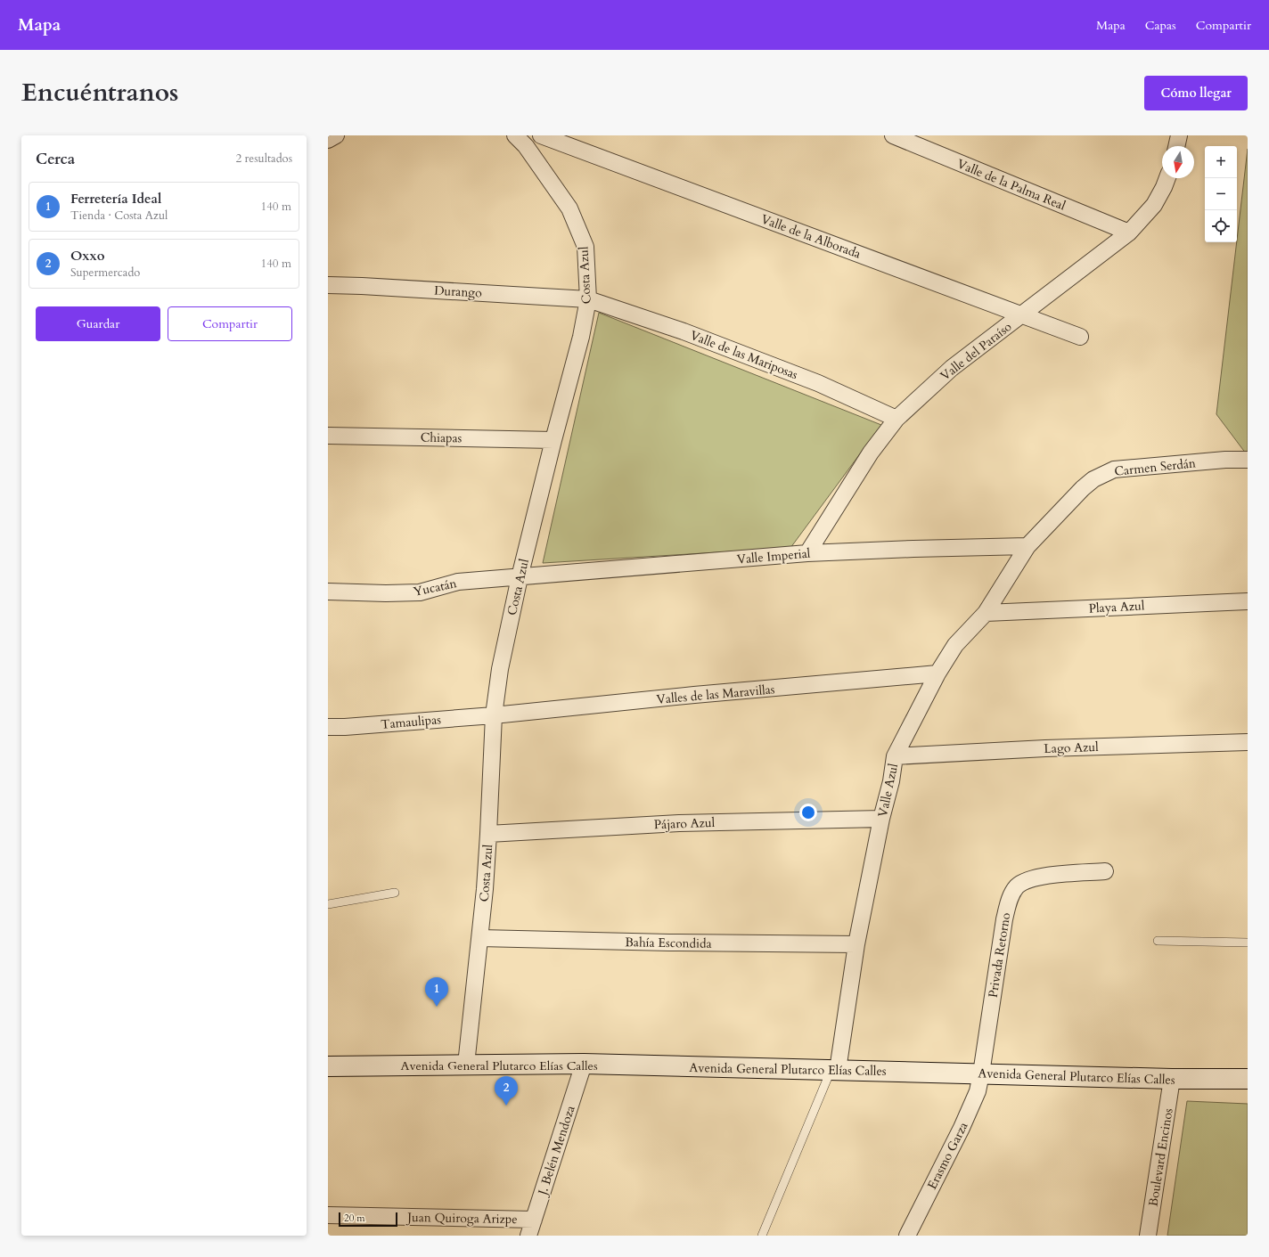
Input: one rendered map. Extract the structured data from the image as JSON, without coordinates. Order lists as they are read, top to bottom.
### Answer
{
  "streets": {
    "street": [
      "Valle de la Palma Real",
      "Valle de la Alborada",
      "Costa Azul",
      "Durango",
      "Valle del Paraíso",
      "Valle de las Mariposas",
      "Chiapas",
      "Carmen Serdán",
      "Valle Imperial",
      "Yucatán",
      "Playa Azul",
      "Valles de las Maravillas",
      "Tamaulipas",
      "Lago Azul",
      "Valle Azul",
      "Pájaro Azul",
      "Bahía Escondida",
      "Privada Retorno",
      "Avenida General Plutarco Elías Calles",
      "J. Belén Mendoza",
      "Erasmo Garza",
      "Boulevard Encinos",
      "Juan Quiroga Arizpe"
    ]
  },
  "crossings": [
    ["Valle de la Palma Real", "Valle del Paraíso"],
    ["Valle de la Alborada", "Valle del Paraíso"],
    ["Costa Azul", "Durango"],
    ["Costa Azul", "Valle de las Mariposas"],
    ["Costa Azul", "Chiapas"],
    ["Costa Azul", "Valle Imperial"],
    ["Costa Azul", "Yucatán"],
    ["Costa Azul", "Valles de las Maravillas"],
    ["Costa Azul", "Tamaulipas"],
    ["Costa Azul", "Pájaro Azul"],
    ["Costa Azul", "Bahía Escondida"],
    ["Costa Azul", "Avenida General Plutarco Elías Calles"],
    ["Durango", "Valle de las Mariposas"],
    ["Valle del Paraíso", "Valle de las Mariposas"],
    ["Valle del Paraíso", "Valle Imperial"],
    ["Carmen Serdán", "Valle Imperial"],
    ["Carmen Serdán", "Valle Azul"],
    ["Valle Imperial", "Yucatán"],
    ["Valle Imperial", "Valle Azul"],
    ["Playa Azul", "Valle Azul"],
    ["Valles de las Maravillas", "Tamaulipas"],
    ["Valles de las Maravillas", "Valle Azul"],
    ["Lago Azul", "Valle Azul"],
    ["Valle Azul", "Pájaro Azul"],
    ["Valle Azul", "Bahía Escondida"],
    ["Valle Azul", "Avenida General Plutarco Elías Calles"],
    ["Privada Retorno", "Avenida General Plutarco Elías Calles"],
    ["Privada Retorno", "Erasmo Garza"],
    ["Avenida General Plutarco Elías Calles", "J. Belén Mendoza"],
    ["Avenida General Plutarco Elías Calles", "Erasmo Garza"],
    ["Avenida General Plutarco Elías Calles", "Boulevard Encinos"],
    ["J. Belén Mendoza", "Juan Quiroga Arizpe"]
  ],
  "scale_bar": "20 m",
  "north": "bottom",
  "page": {
    "header": "Mapa",
    "nav": ["Mapa", "Capas", "Compartir"],
    "title": "Encuéntranos",
    "buttons": [
      "Cómo llegar",
      ["Guardar", "Compartir"]
    ],
    "heading": ["Cerca", "2 resultados"],
    "map_buttons": ["+", "−"],
    "list": [
      {
        "mark": "1",
        "name": "Ferretería Ideal",
        "note": "Tienda · Costa Azul",
        "value": "140 m"
      },
      {
        "mark": "2",
        "name": "Oxxo",
        "note": "Supermercado",
        "value": "140 m"
      }
    ],
    "pins": ["1", "2"],
    "scale": "20 m"
  }
}
